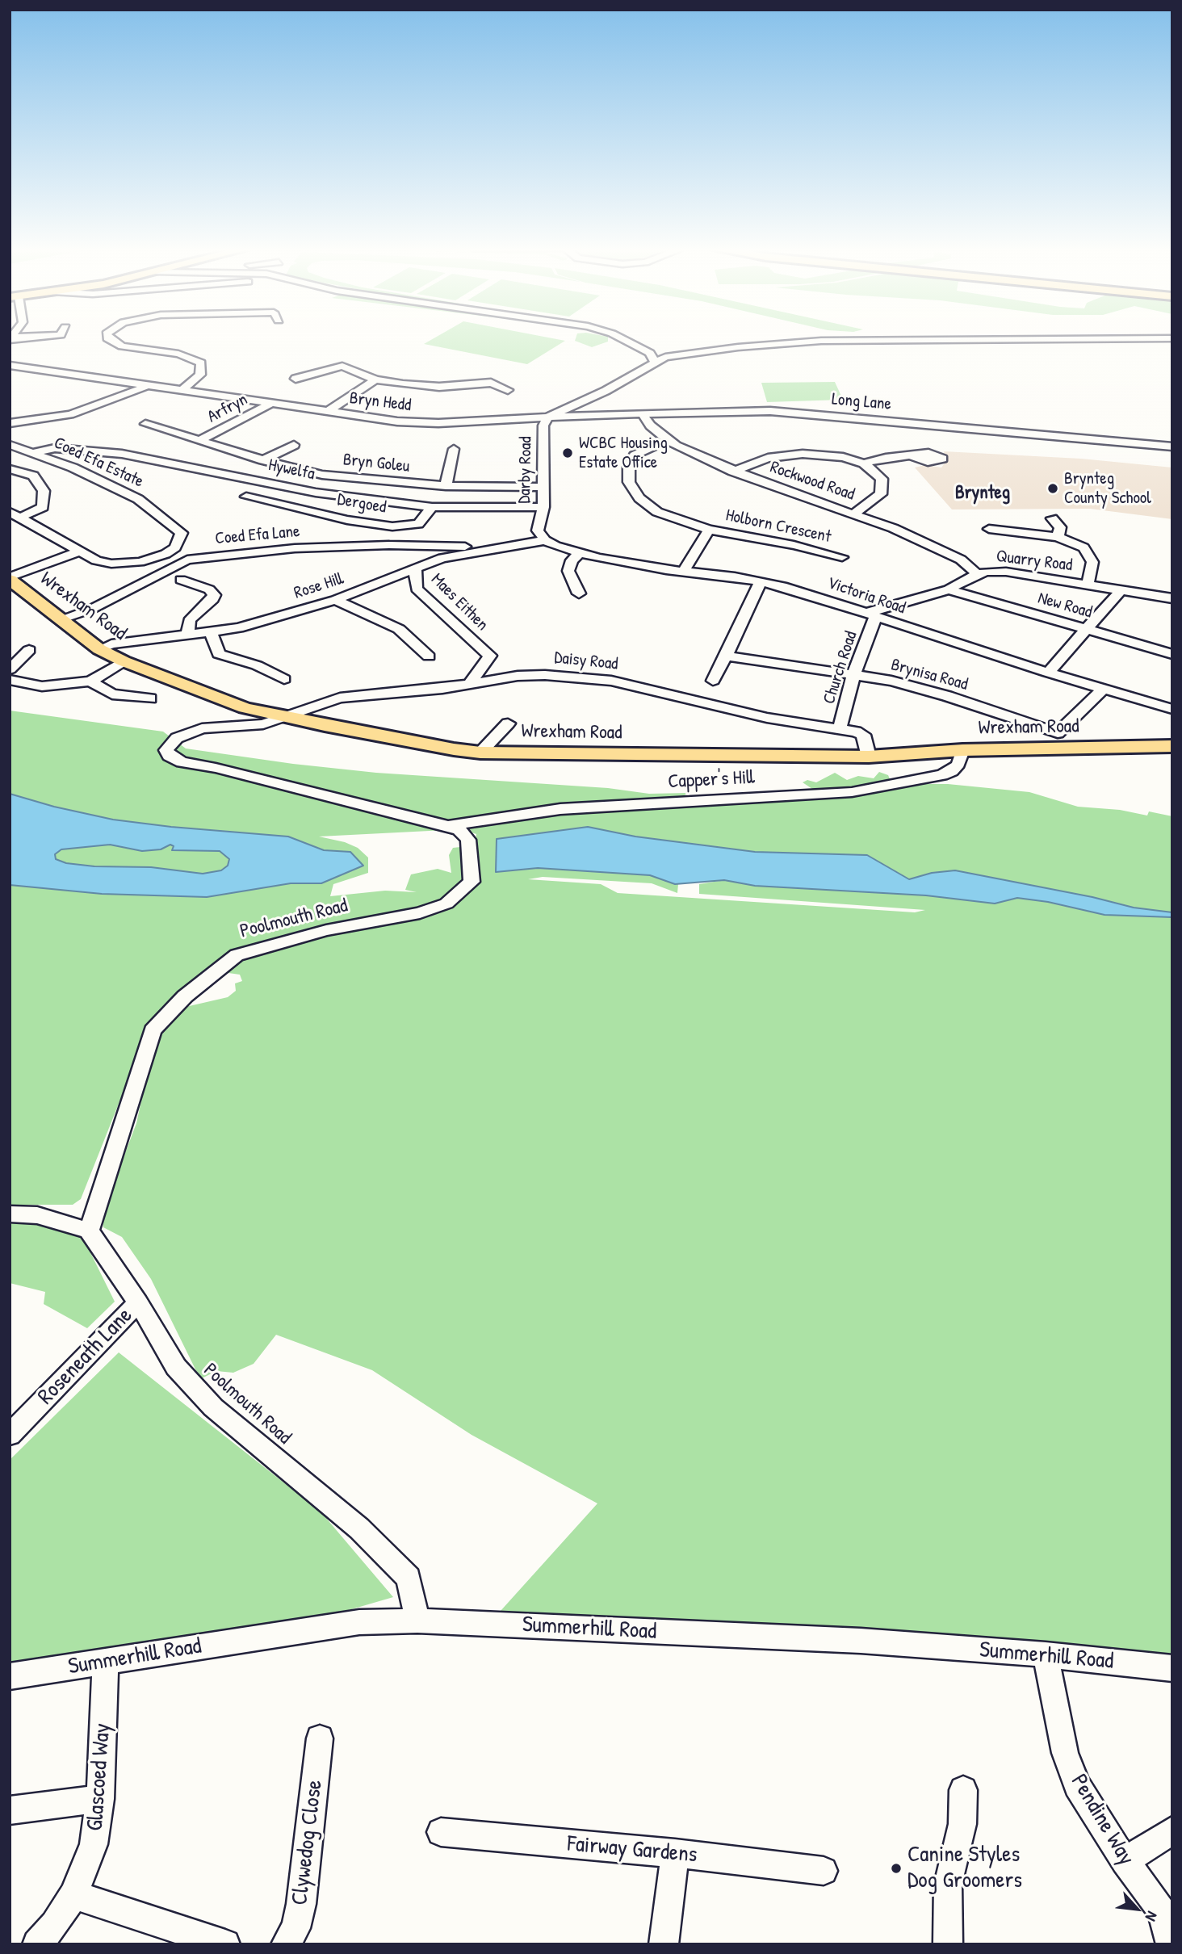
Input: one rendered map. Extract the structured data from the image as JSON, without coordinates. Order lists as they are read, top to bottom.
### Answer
{
  "streets": {
    "main road": ["Wrexham Road"],
    "street": [
      "Bryn Hedd",
      "Long Lane",
      "Arfryn",
      "Coed Efa Estate",
      "Bryn Goleu",
      "Hywelfa",
      "Darby Road",
      "Rockwood Road",
      "Dergoed",
      "Holborn Crescent",
      "Coed Efa Lane",
      "Quarry Road",
      "Rose Hill",
      "Victoria Road",
      "Maes Eithen",
      "New Road",
      "Daisy Road",
      "Church Road",
      "Brynisa Road",
      "Capper's Hill",
      "Poolmouth Road",
      "Roseneath Lane",
      "Summerhill Road",
      "Glascoed Way",
      "Pendine Way",
      "Clywedog Close",
      "Fairway Gardens"
    ]
  },
  "crossings": [
    ["Bryn Hedd", "Long Lane"],
    ["Bryn Hedd", "Arfryn"],
    ["Bryn Hedd", "Darby Road"],
    ["Long Lane", "Darby Road"],
    ["Long Lane", "Rockwood Road"],
    ["Arfryn", "Bryn Goleu"],
    ["Coed Efa Estate", "Hywelfa"],
    ["Bryn Goleu", "Darby Road"],
    ["Hywelfa", "Darby Road"],
    ["Hywelfa", "Dergoed"],
    ["Darby Road", "Rose Hill"],
    ["Darby Road", "Victoria Road"],
    ["Rockwood Road", "Holborn Crescent"],
    ["Rockwood Road", "Quarry Road"],
    ["Holborn Crescent", "Victoria Road"],
    ["Coed Efa Lane", "Rose Hill"],
    ["Coed Efa Lane", "Wrexham Road"],
    ["Quarry Road", "Victoria Road"],
    ["Quarry Road", "New Road"],
    ["Quarry Road", "Church Road"],
    ["Rose Hill", "Victoria Road"],
    ["Rose Hill", "Maes Eithen"],
    ["Rose Hill", "Wrexham Road"],
    ["Victoria Road", "Church Road"],
    ["Victoria Road", "Brynisa Road"],
    ["Maes Eithen", "Daisy Road"],
    ["Wrexham Road", "Daisy Road"],
    ["Wrexham Road", "Capper's Hill"],
    ["Wrexham Road", "Poolmouth Road"],
    ["Daisy Road", "Church Road"],
    ["Daisy Road", "Poolmouth Road"],
    ["Church Road", "Brynisa Road"],
    ["Capper's Hill", "Poolmouth Road"],
    ["Poolmouth Road", "Roseneath Lane"],
    ["Poolmouth Road", "Summerhill Road"],
    ["Summerhill Road", "Glascoed Way"],
    ["Summerhill Road", "Pendine Way"]
  ],
  "districts": ["Brynteg"],
  "places": ["WCBC Housing Estate Office", "Brynteg County School", "Canine Styles Dog Groomers"],
  "north": "bottom right"
}
